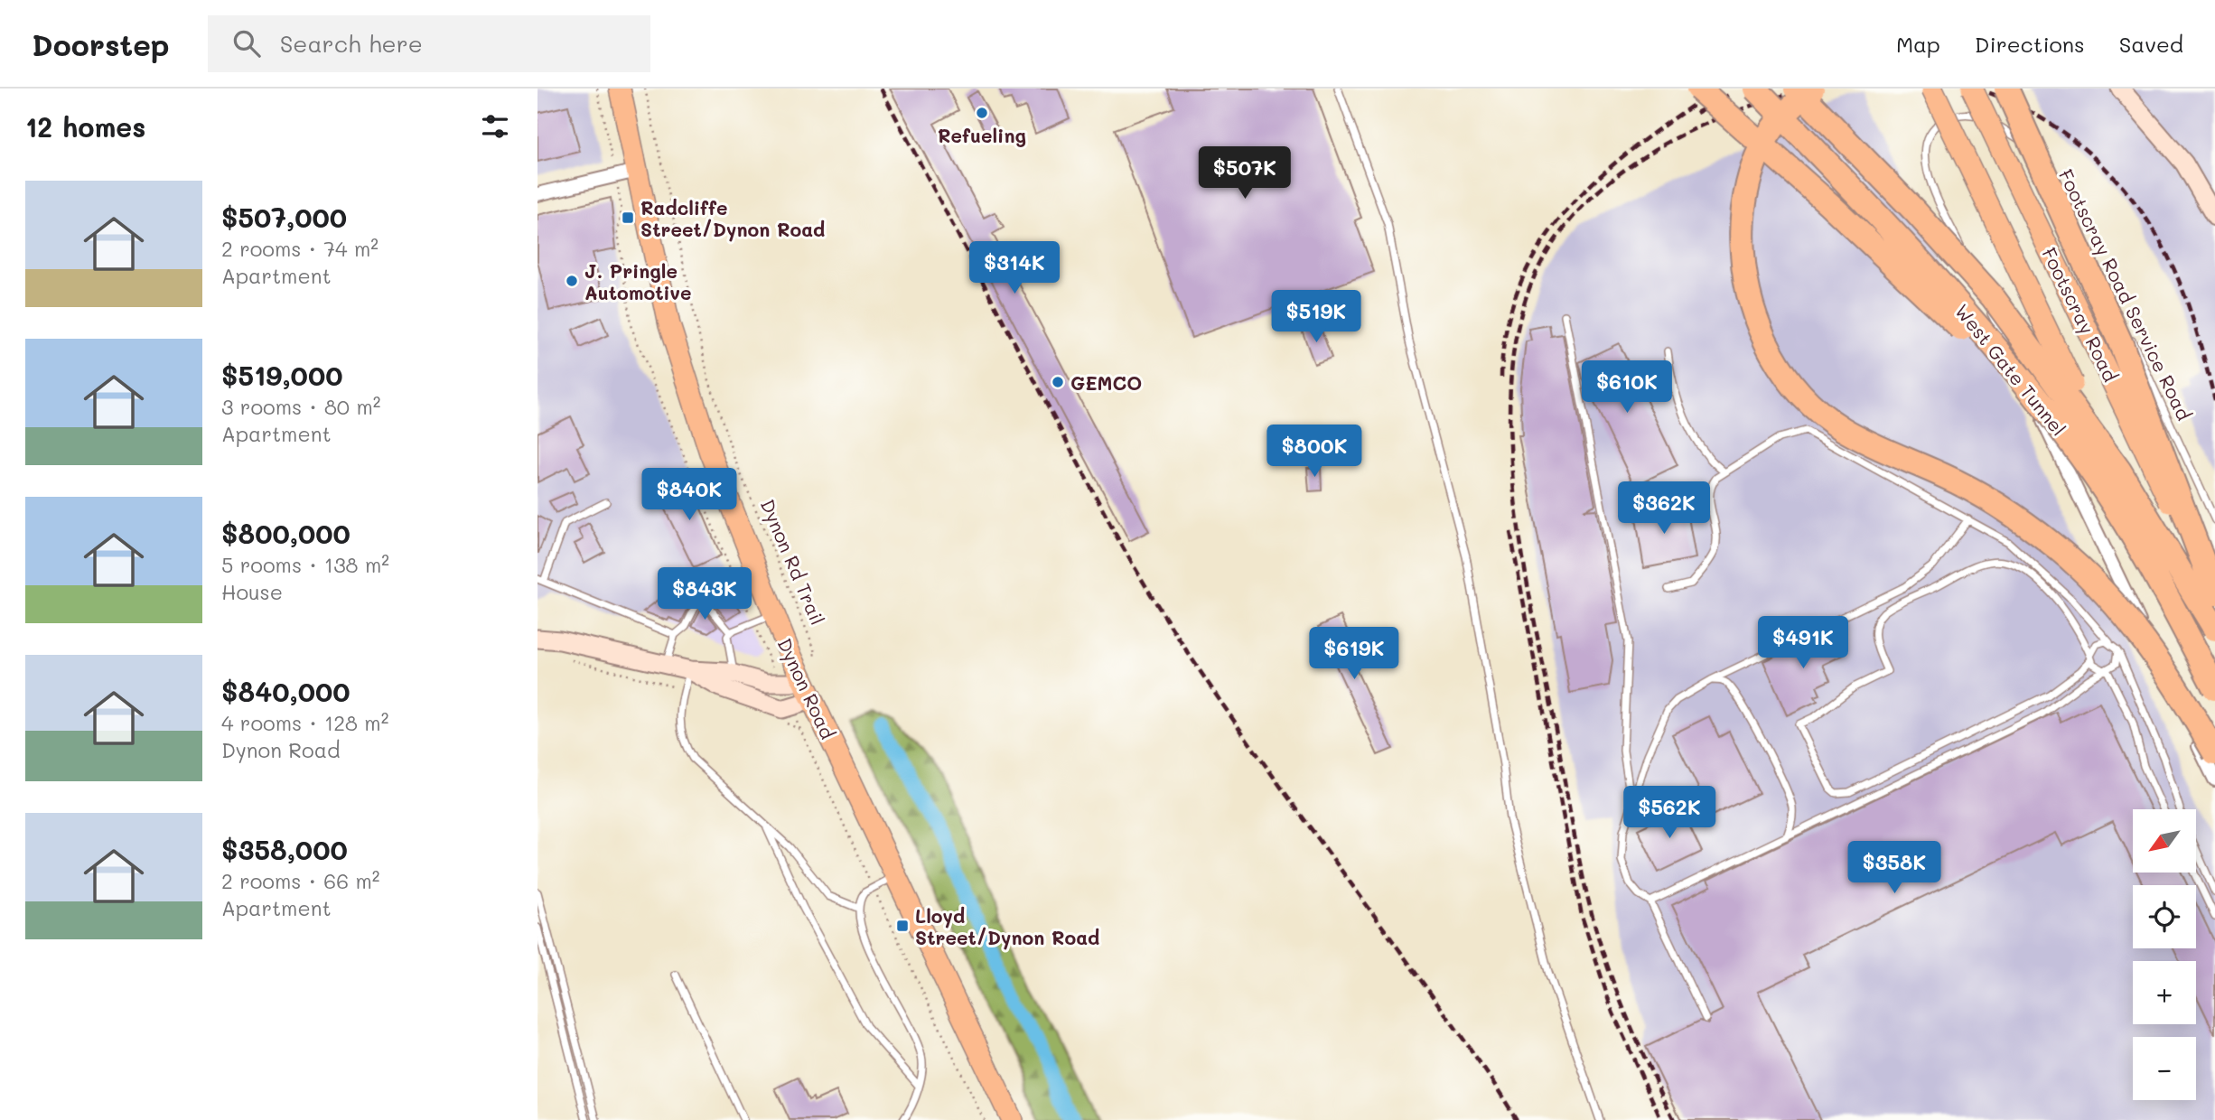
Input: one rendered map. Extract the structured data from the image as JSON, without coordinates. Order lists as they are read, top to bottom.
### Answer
{
  "streets": {
    "highway": ["West Gate Tunnel"],
    "main road": ["Footscray Road", "Dynon Road"],
    "lane": ["Footscray Road Service Road"],
    "path": ["Dynon Rd Trail"]
  },
  "crossings": [
    ["Dynon Rd Trail", "Dynon Road"]
  ],
  "places": {
    "other": ["Refueling", "J. Pringle Automotive", "GEMCO"],
    "transit": ["Radcliffe Street/Dynon Road", "Lloyd Street/Dynon Road"]
  },
  "north": "bottom left",
  "page": {
    "header": "Doorstep",
    "search": "Search here",
    "nav": ["Map", "Directions", "Saved"],
    "heading": "12 homes",
    "price": [
      "$507K",
      "$314K",
      "$519K",
      "$610K",
      "$800K",
      "$840K",
      "$362K",
      "$843K",
      "$491K",
      "$619K",
      "$562K",
      "$358K"
    ],
    "list": [
      {
        "name": "$507,000",
        "note": "2 rooms · 74 m² · Apartment"
      },
      {
        "name": "$519,000",
        "note": "3 rooms · 80 m² · Apartment"
      },
      {
        "name": "$800,000",
        "note": "5 rooms · 138 m² · House"
      },
      {
        "name": "$840,000",
        "note": "4 rooms · 128 m² · Dynon Road"
      },
      {
        "name": "$358,000",
        "note": "2 rooms · 66 m² · Apartment"
      }
    ],
    "map_buttons": ["+", "−"]
  }
}
